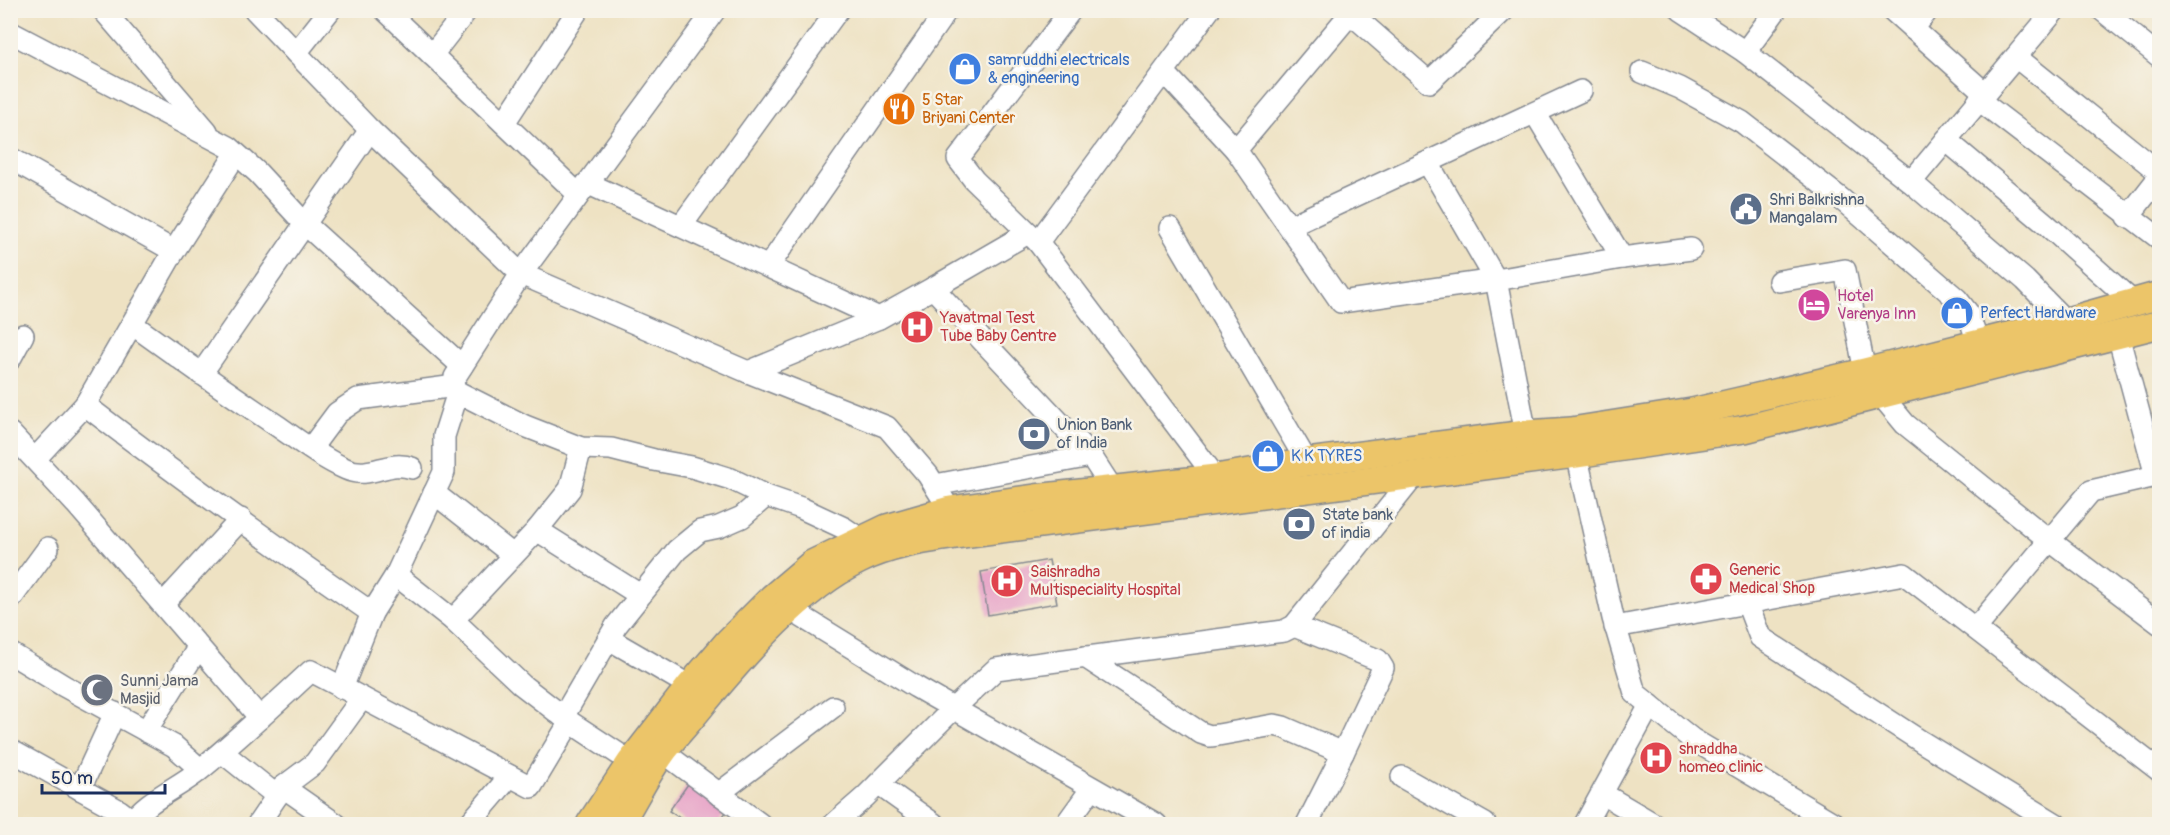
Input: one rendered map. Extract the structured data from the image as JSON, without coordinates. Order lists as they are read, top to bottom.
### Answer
{
  "places": {
    "shop": ["samruddhi electricals & engineering", "Perfect Hardware", "K K TYRES"],
    "restaurant": ["5 Star Briyani Center"],
    "public building": ["Shri Balkrishna Mangalam"],
    "hotel": ["Hotel Varenya Inn"],
    "hospital": ["Yavatmal Test Tube Baby Centre", "Saishradha Multispeciality Hospital", "shraddha homeo clinic"],
    "bank": ["Union Bank of India", "State bank of india"],
    "pharmacy": ["Generic Medical Shop"],
    "mosque": ["Sunni Jama Masjid"]
  },
  "scale_bar": "50 m"
}
